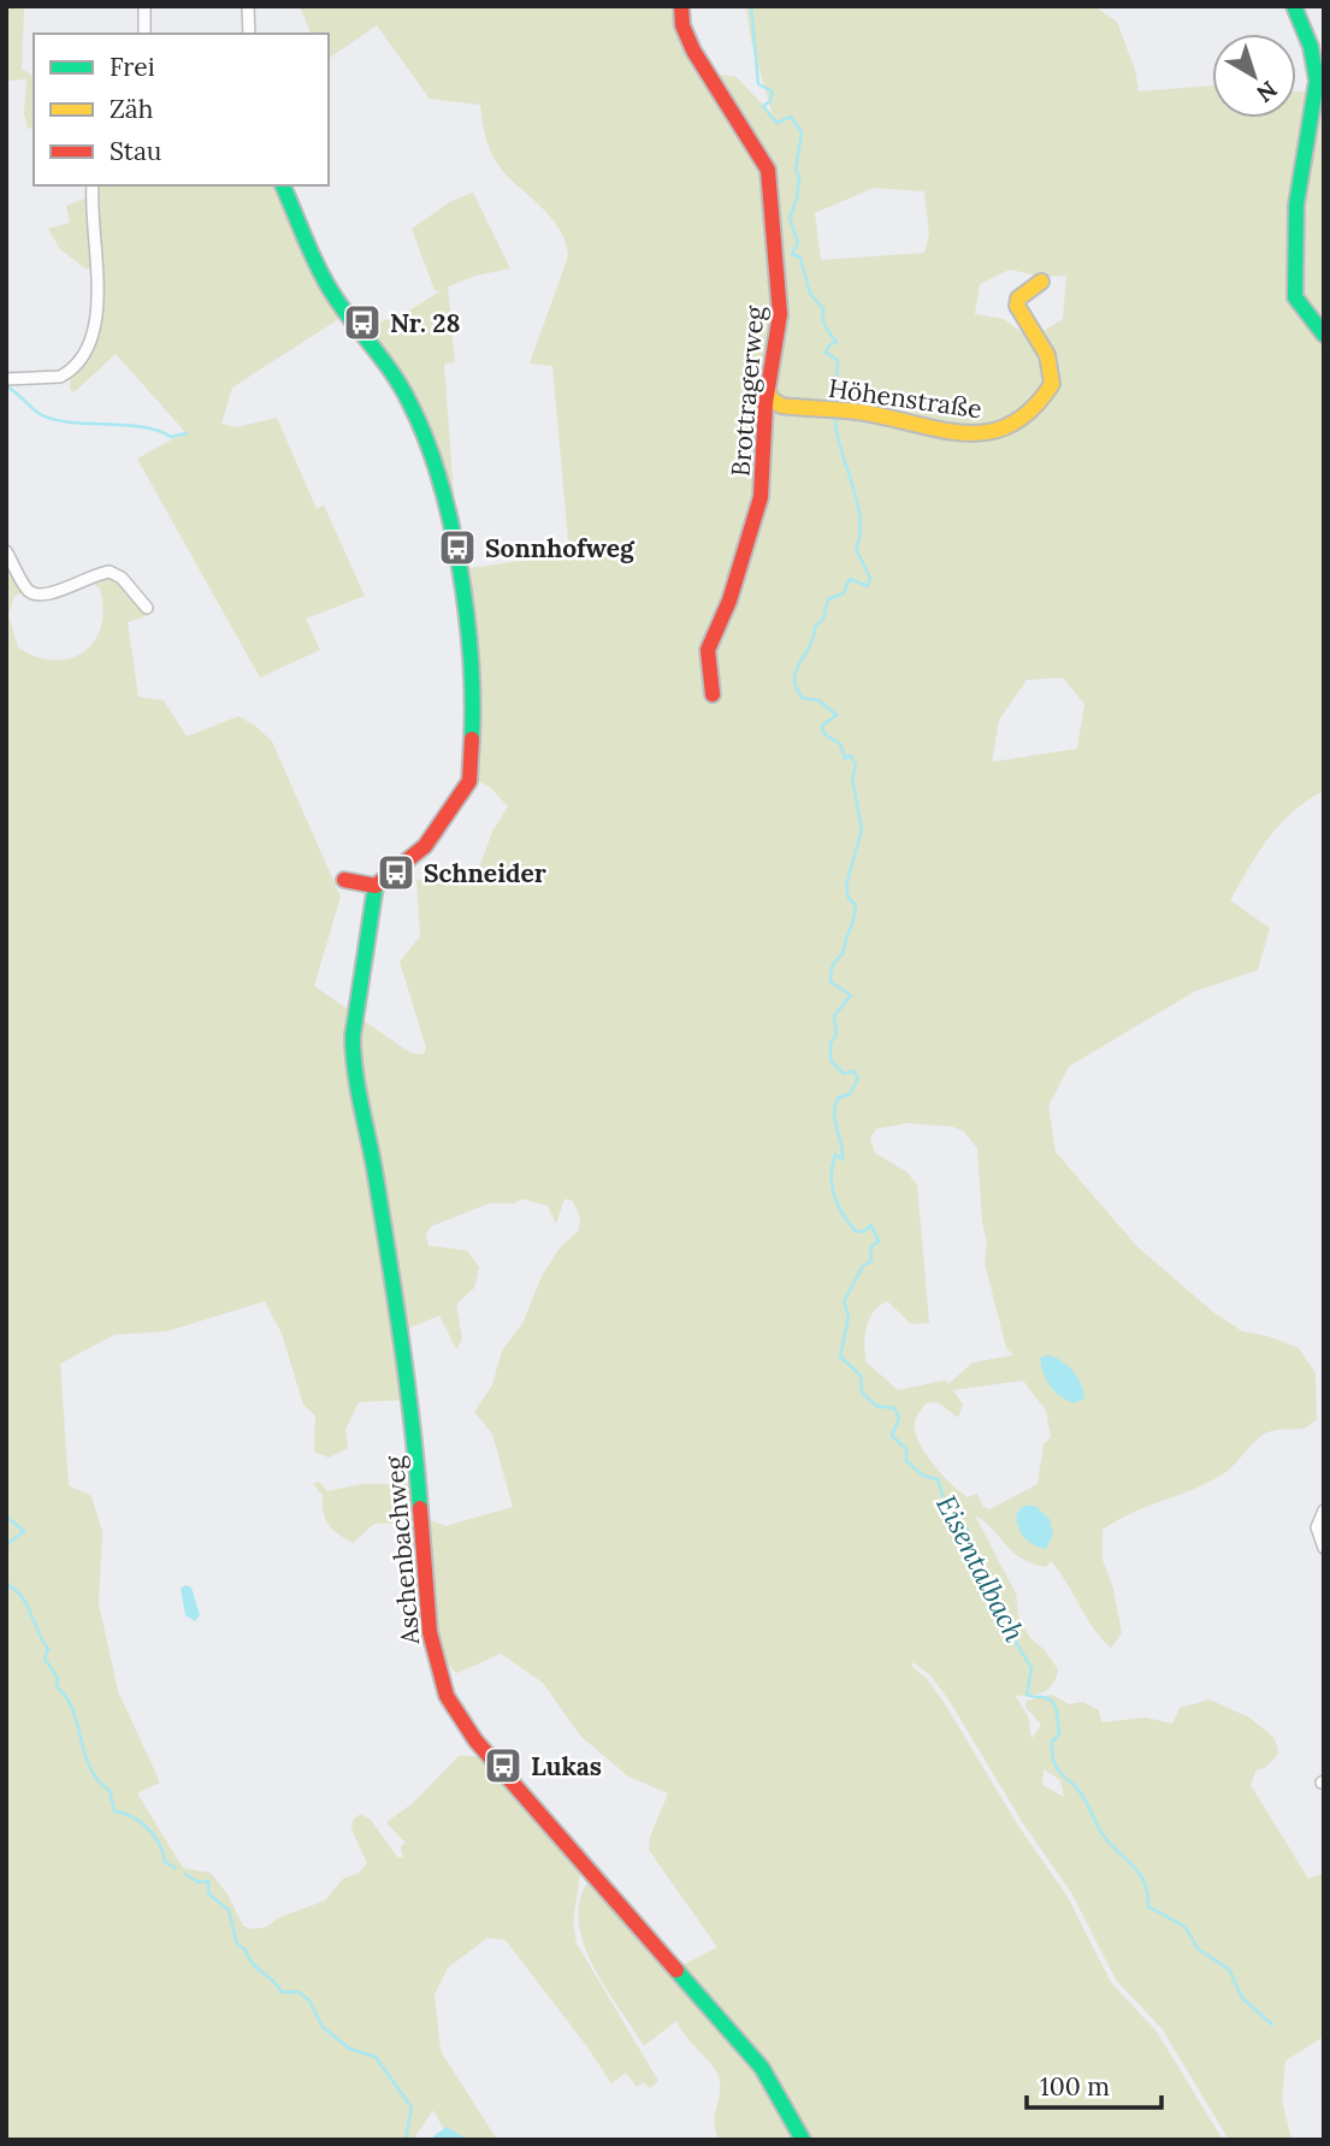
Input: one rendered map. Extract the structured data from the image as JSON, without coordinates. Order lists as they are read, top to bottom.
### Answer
{
  "streets": {
    "street": ["Brottragerweg", "Höhenstraße", "Aschenbachweg"]
  },
  "crossings": [
    ["Brottragerweg", "Höhenstraße"]
  ],
  "water": ["Eisentalbach"],
  "places": {
    "bus stop": [
      "Nr. 28",
      "Sonnhofweg",
      "Schneider",
      "Lukas"
    ]
  },
  "legend": ["Frei", "Zäh", "Stau"],
  "scale_bar": "100 m",
  "north": "bottom right"
}
